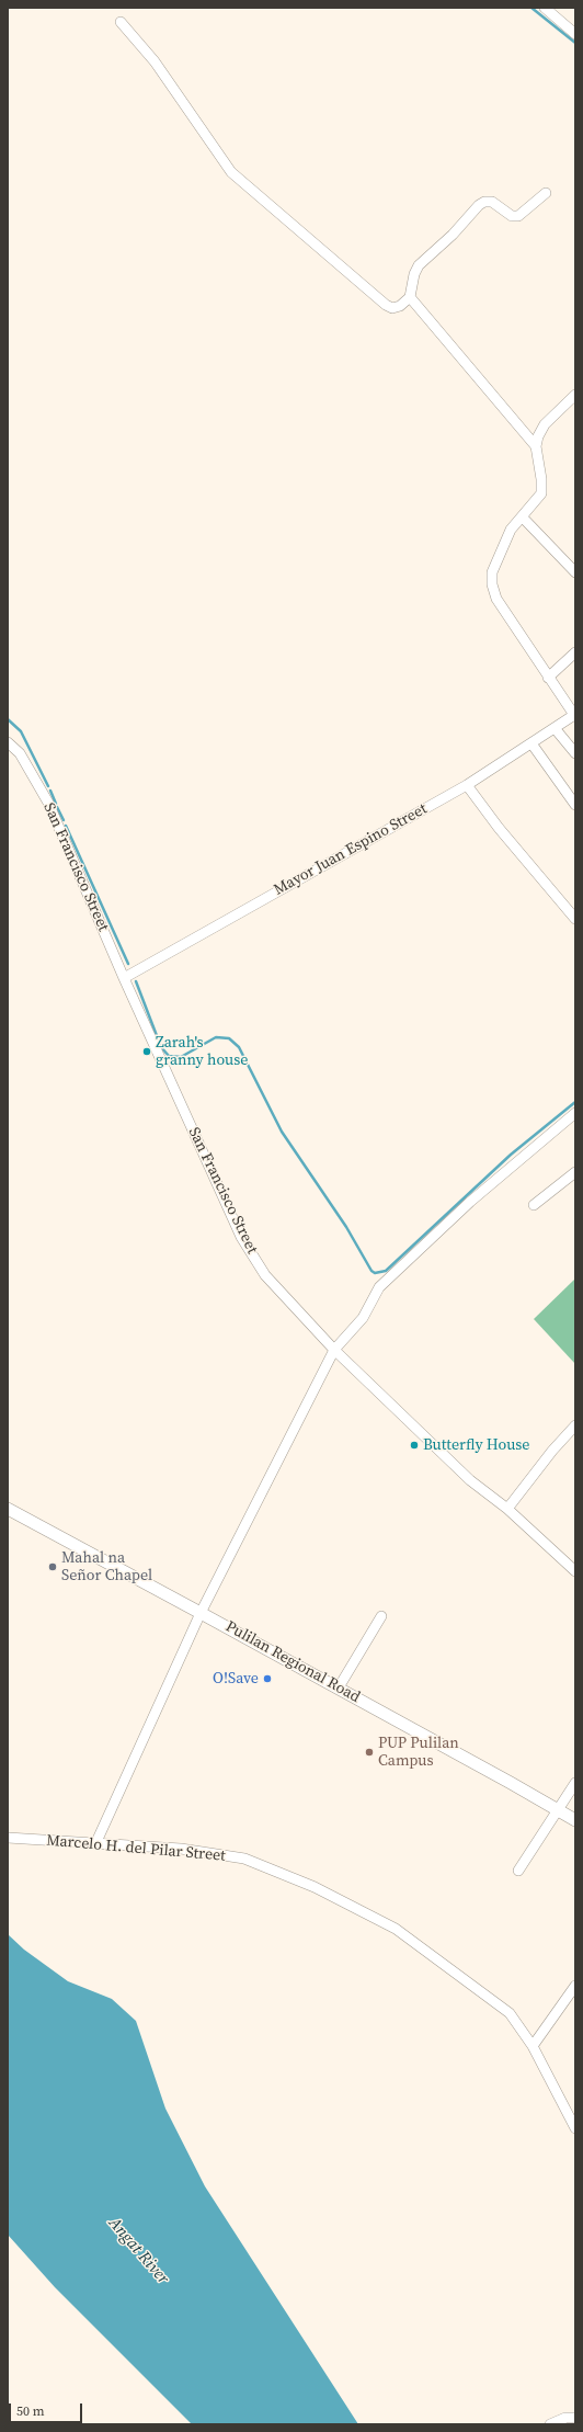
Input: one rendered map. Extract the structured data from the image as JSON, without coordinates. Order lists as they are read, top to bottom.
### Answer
{
  "streets": {
    "main road": ["Pulilan Regional Road"],
    "street": ["Mayor Juan Espino Street", "San Francisco Street", "Marcelo H. del Pilar Street"]
  },
  "crossings": [
    ["Mayor Juan Espino Street", "San Francisco Street"]
  ],
  "water": ["Angat River"],
  "places": [
    "Zarah's granny house",
    "Butterfly House",
    "Mahal na Señor Chapel",
    "O!Save",
    "PUP Pulilan Campus"
  ],
  "scale_bar": "50 m"
}
